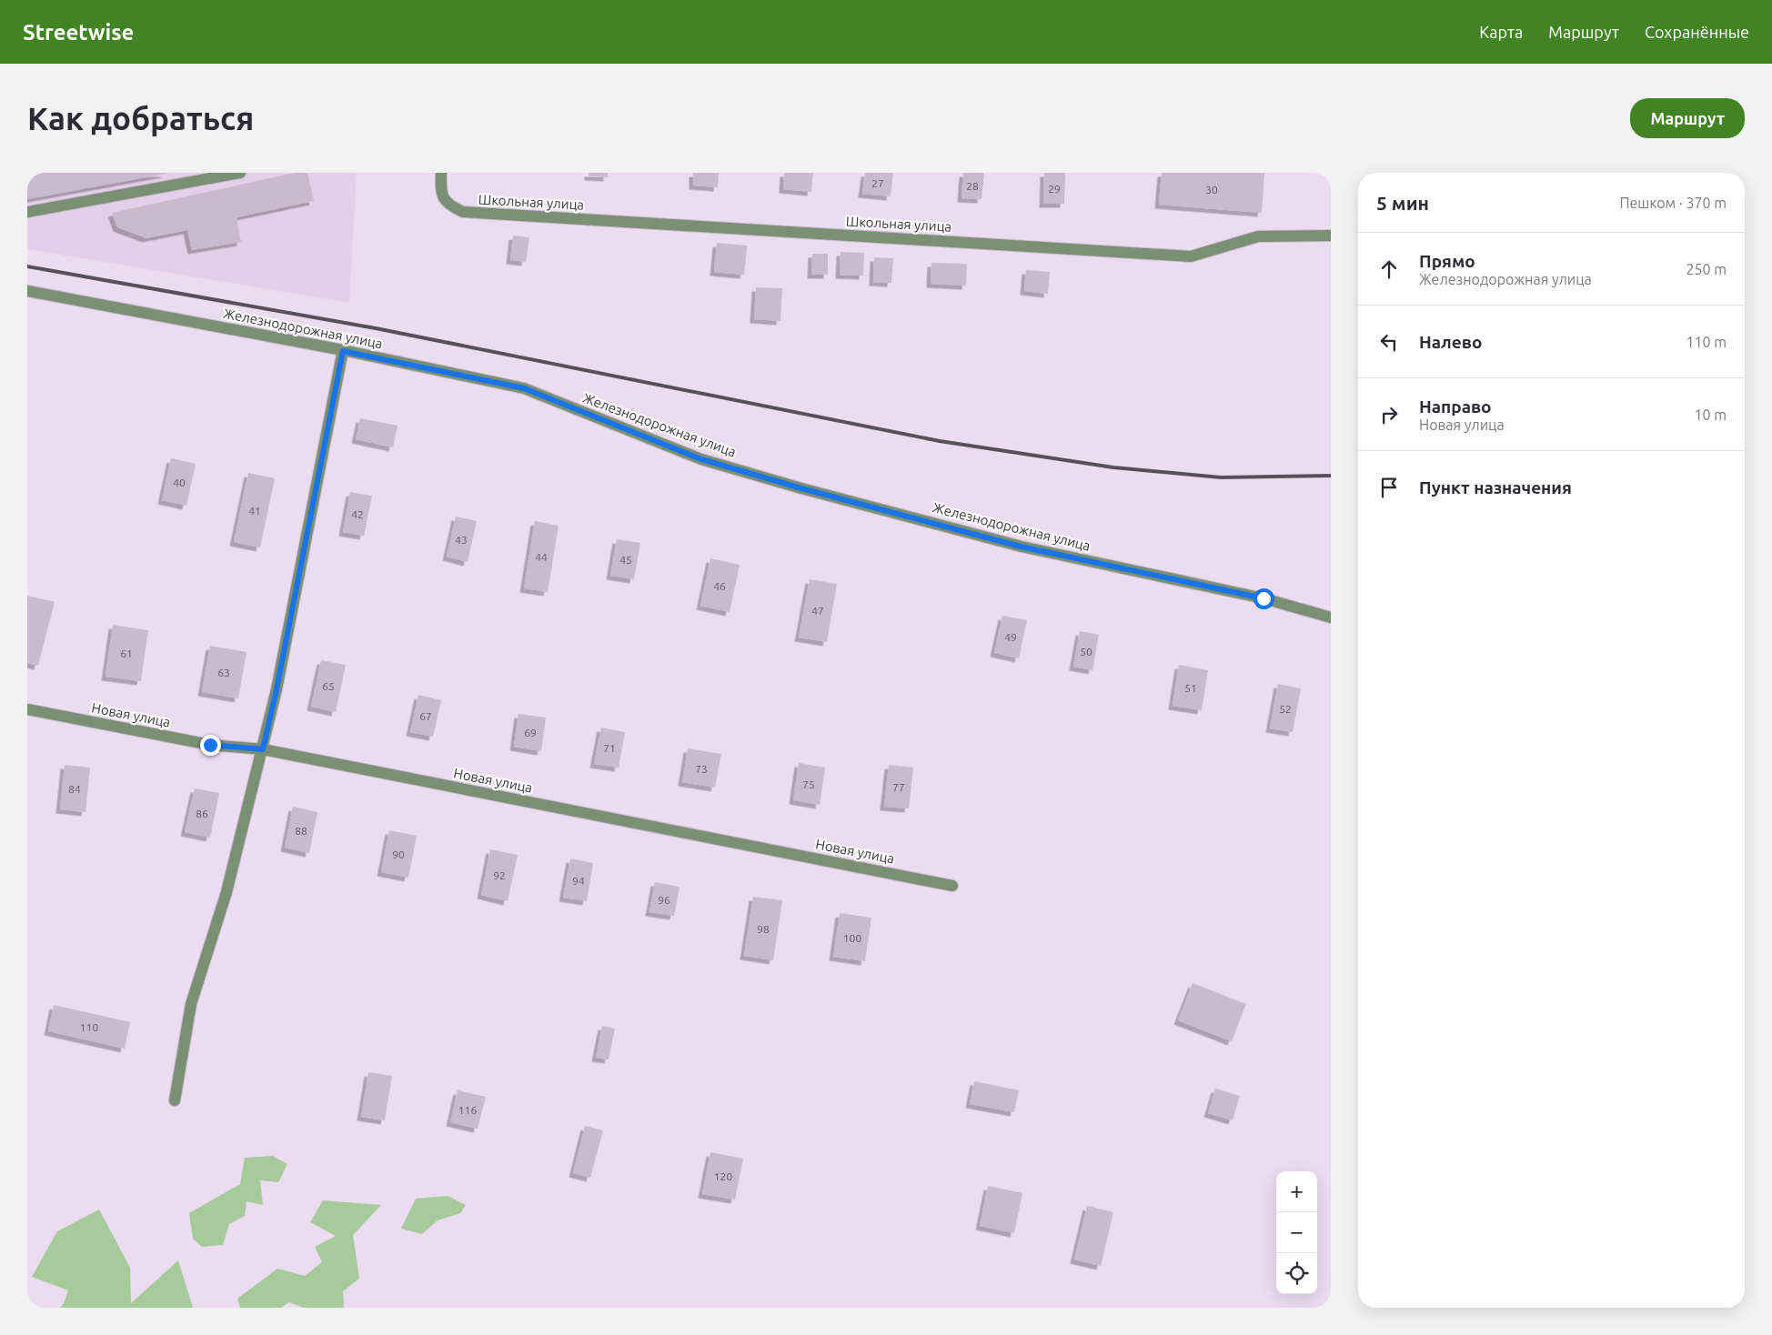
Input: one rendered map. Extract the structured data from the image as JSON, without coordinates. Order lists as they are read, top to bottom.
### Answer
{
  "streets": {
    "street": ["Школьная улица", "Железнодорожная улица", "Новая улица"]
  },
  "house_numbers": [
    "27",
    "28",
    "29",
    "30",
    "40",
    "41",
    "42",
    "43",
    "44",
    "45",
    "46",
    "47",
    "49",
    "50",
    "61",
    "63",
    "65",
    "51",
    "52",
    "67",
    "69",
    "71",
    "73",
    "75",
    "77",
    "84",
    "86",
    "88",
    "90",
    "92",
    "94",
    "96",
    "98",
    "100",
    "110",
    "116",
    "120"
  ],
  "page": {
    "header": "Streetwise",
    "nav": ["Карта", "Маршрут", "Сохранённые"],
    "buttons": "Маршрут",
    "title": "Как добраться",
    "heading": ["5 мин", "Пешком · 370 m"],
    "list": [
      ["Прямо", "Железнодорожная улица", "250 m"],
      ["Налево", "110 m"],
      ["Направо", "Новая улица", "10 m"],
      "Пункт назначения"
    ],
    "map_buttons": ["+", "−"]
  }
}
